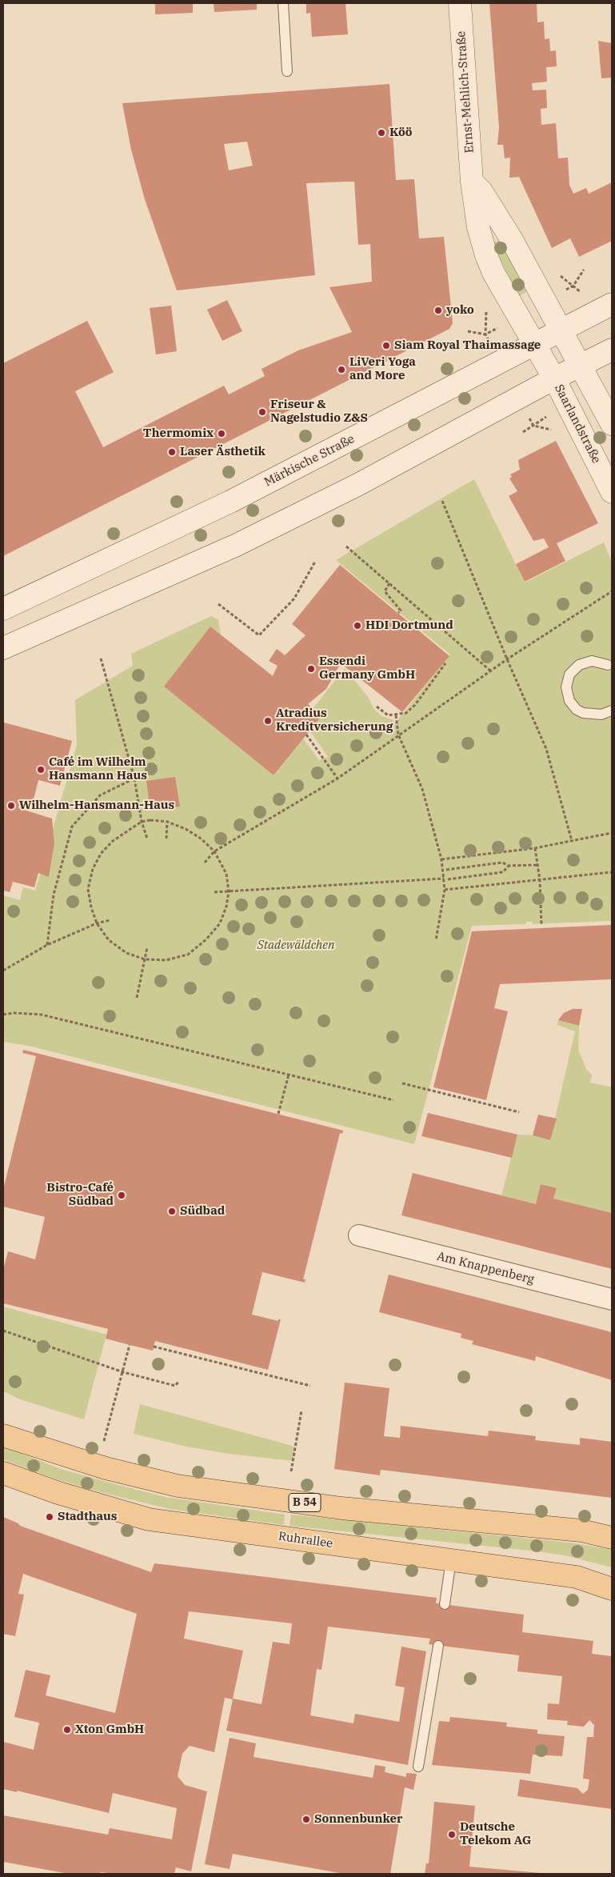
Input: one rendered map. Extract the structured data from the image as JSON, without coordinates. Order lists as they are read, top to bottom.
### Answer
{
  "streets": {
    "main road": [
      "Ernst-Mehlich-Straße",
      "Saarlandstraße",
      "Märkische Straße",
      "B 54",
      "Ruhrallee"
    ],
    "street": ["Am Knappenberg"]
  },
  "crossings": [
    ["Ernst-Mehlich-Straße", "Saarlandstraße"],
    ["Ernst-Mehlich-Straße", "Märkische Straße"]
  ],
  "parks": ["Stadewäldchen"],
  "places": [
    "Köö",
    "yoko",
    "Siam Royal Thaimassage",
    "LiVeri Yoga and More",
    "Friseur & Nagelstudio Z&S",
    "Thermomix",
    "Laser Ästhetik",
    "HDI Dortmund",
    "Essendi Germany GmbH",
    "Atradius Kreditversicherung",
    "Café im Wilhelm Hansmann Haus",
    "Wilhelm-Hansmann-Haus",
    "Bistro-Café Südbad",
    "Südbad",
    "Stadthaus",
    "Xton GmbH",
    "Sonnenbunker",
    "Deutsche Telekom AG"
  ]
}
